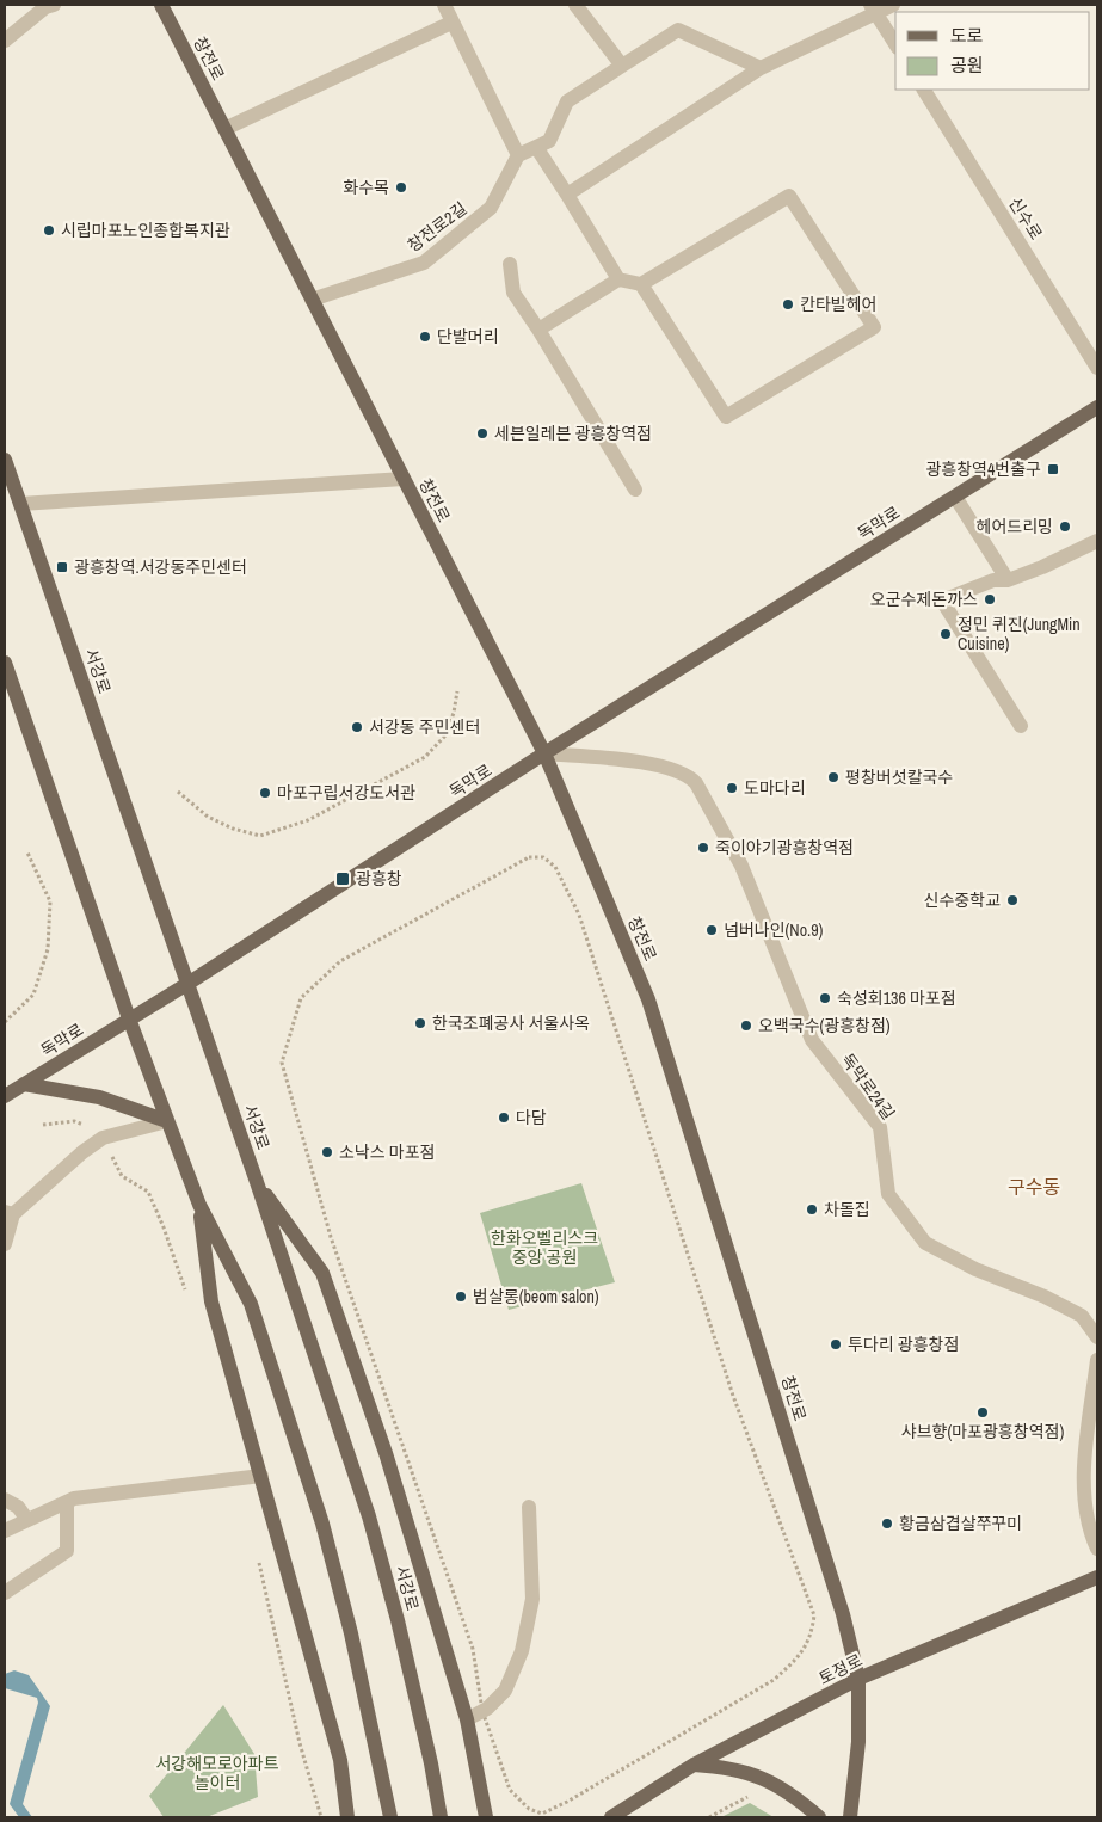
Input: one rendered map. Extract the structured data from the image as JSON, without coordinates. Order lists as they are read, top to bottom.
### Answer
{
  "streets": {
    "main road": [
      "창전로",
      "독막로",
      "서강로",
      "토정로"
    ],
    "street": ["신수로", "창전로2길", "독막로24길"]
  },
  "crossings": [
    ["창전로", "창전로2길"],
    ["창전로", "독막로"],
    ["창전로", "독막로24길"],
    ["창전로", "토정로"],
    ["독막로", "서강로"],
    ["독막로", "독막로24길"]
  ],
  "districts": ["구수동"],
  "parks": ["한화오벨리스크 중앙 공원", "서강해모로아파트 놀이터"],
  "places": {
    "other": [
      "화수목",
      "시립마포노인종합복지관",
      "칸타빌헤어",
      "단발머리",
      "세븐일레븐 광흥창역점",
      "헤어드리밍",
      "오군수제돈까스",
      "정민 퀴진(JungMin Cuisine)",
      "서강동 주민센터",
      "평창버섯칼국수",
      "도마다리",
      "마포구립서강도서관",
      "죽이야기광흥창역점",
      "신수중학교",
      "넘버나인(No.9)",
      "숙성회136 마포점",
      "한국조폐공사 서울사옥",
      "오백국수(광흥창점)",
      "다담",
      "소낙스 마포점",
      "차돌집",
      "범살롱(beom salon)",
      "투다리 광흥창점",
      "샤브향(마포광흥창역점)",
      "황금삼겹살쭈꾸미"
    ],
    "transit": ["광흥창역4번출구", "광흥창역.서강동주민센터", "광흥창"]
  },
  "legend": ["도로", "공원"]
}
